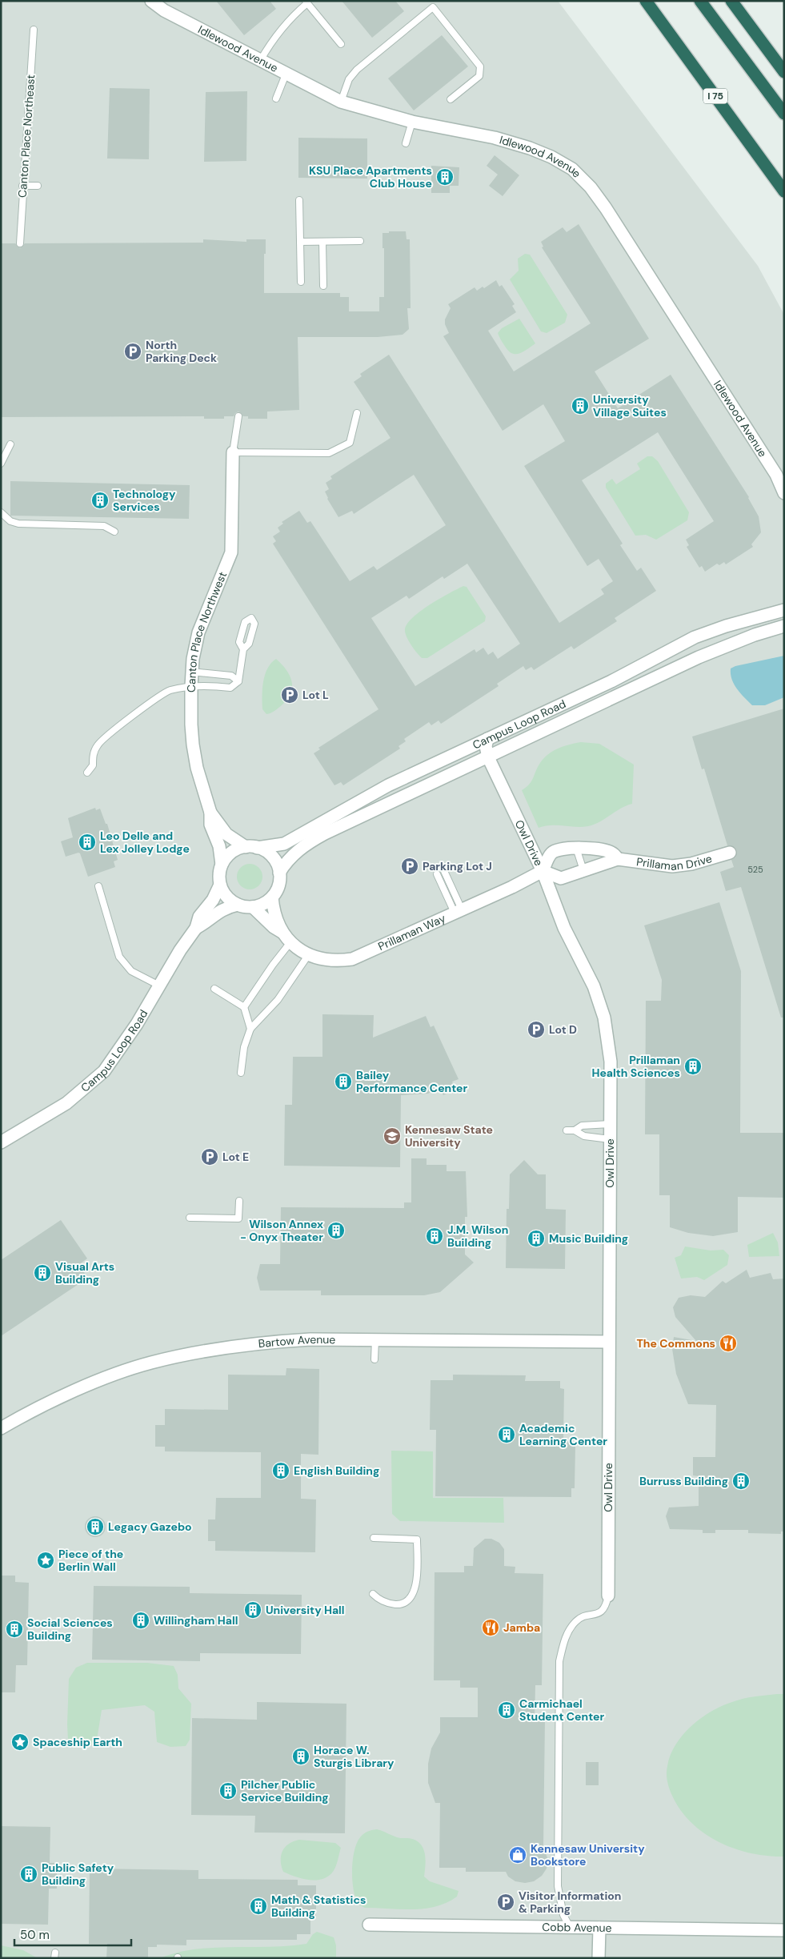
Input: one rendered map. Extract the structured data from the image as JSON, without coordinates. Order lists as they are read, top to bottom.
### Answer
{
  "streets": {
    "highway": ["I 75"],
    "street": [
      "Idlewood Avenue",
      "Canton Place Northwest",
      "Campus Loop Road",
      "Owl Drive",
      "Prillaman Drive",
      "Prillaman Way",
      "Bartow Avenue",
      "Cobb Avenue"
    ],
    "lane": ["Canton Place Northeast"]
  },
  "crossings": [
    ["Canton Place Northwest", "Campus Loop Road"],
    ["Canton Place Northwest", "Prillaman Way"],
    ["Campus Loop Road", "Owl Drive"],
    ["Campus Loop Road", "Prillaman Way"],
    ["Owl Drive", "Prillaman Drive"],
    ["Owl Drive", "Prillaman Way"],
    ["Owl Drive", "Bartow Avenue"],
    ["Prillaman Drive", "Prillaman Way"]
  ],
  "places": {
    "building": [
      "KSU Place Apartments Club House",
      "University Village Suites",
      "Technology Services",
      "Leo Delle and Lex Jolley Lodge",
      "Prillaman Health Sciences",
      "Bailey Performance Center",
      "Wilson Annex - Onyx Theater",
      "J.M. Wilson Building",
      "Music Building",
      "Visual Arts Building",
      "Academic Learning Center",
      "English Building",
      "Burruss Building",
      "Legacy Gazebo",
      "University Hall",
      "Willingham Hall",
      "Social Sciences Building",
      "Carmichael Student Center",
      "Horace W. Sturgis Library",
      "Pilcher Public Service Building",
      "Public Safety Building",
      "Math & Statistics Building"
    ],
    "parking": [
      "North Parking Deck",
      "Lot L",
      "Parking Lot J",
      "Lot D",
      "Lot E",
      "Visitor Information & Parking"
    ],
    "school or university": ["Kennesaw State University"],
    "restaurant": ["The Commons", "Jamba"],
    "place": ["Piece of the Berlin Wall", "Spaceship Earth"],
    "shop": ["Kennesaw University Bookstore"]
  },
  "house_numbers": ["525"],
  "scale_bar": "50 m"
}
